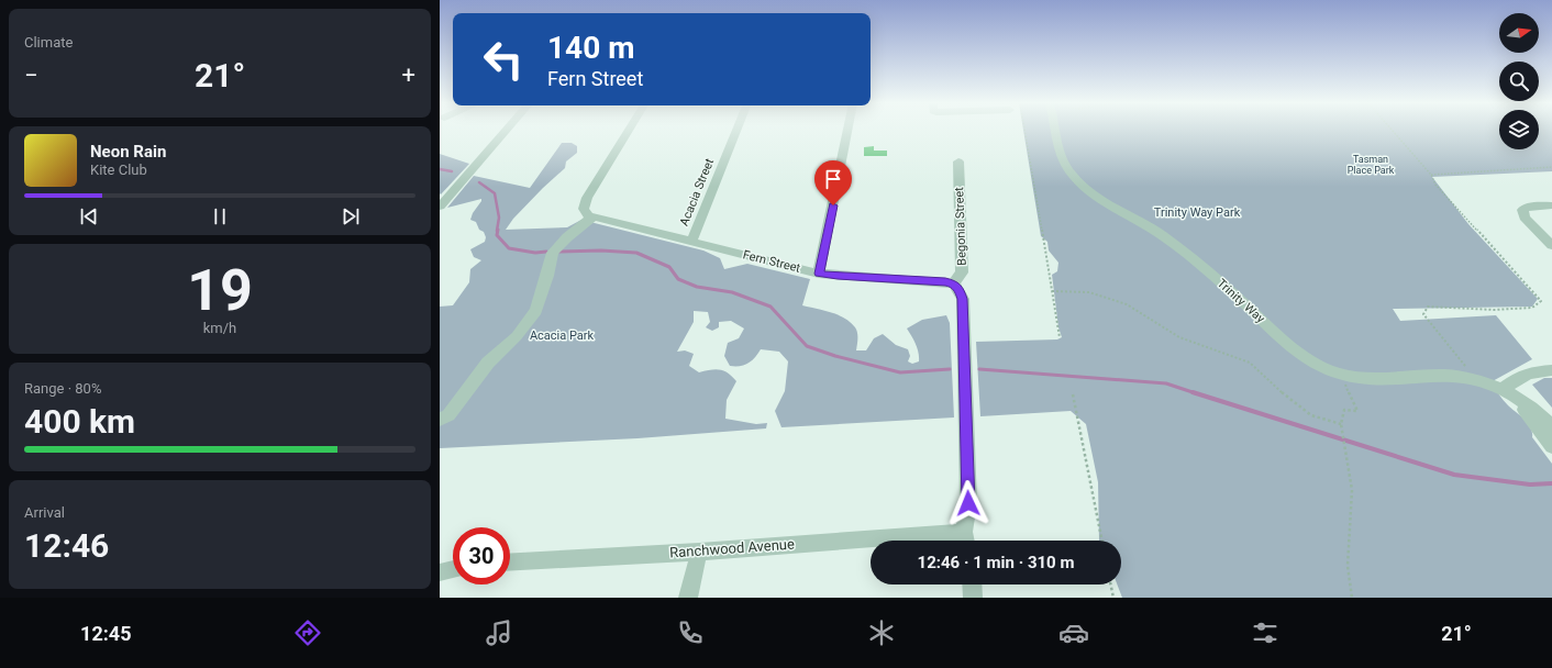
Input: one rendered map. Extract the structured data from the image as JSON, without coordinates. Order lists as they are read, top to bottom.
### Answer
{
  "streets": {
    "street": [
      "Acacia Street",
      "Begonia Street",
      "Fern Street",
      "Trinity Way",
      "Ranchwood Avenue"
    ]
  },
  "crossings": [
    ["Acacia Street", "Fern Street"],
    ["Begonia Street", "Fern Street"]
  ],
  "parks": ["Tasman Place Park", "Trinity Way Park", "Acacia Park"],
  "north": "right",
  "page": {
    "tile": [
      "Climate",
      ["19", "km/h"],
      ["Range · 80%", "400 km"],
      ["Arrival", "12:46"]
    ],
    "turn": ["140 m", "Fern Street"],
    "heat": ["−", "21°", "+"],
    "song": ["Neon Rain", "Kite Club"],
    "limit": "30",
    "trip": "12:46 · 1 min · 310 m",
    "tabs": ["12:45", "21°"]
  }
}
